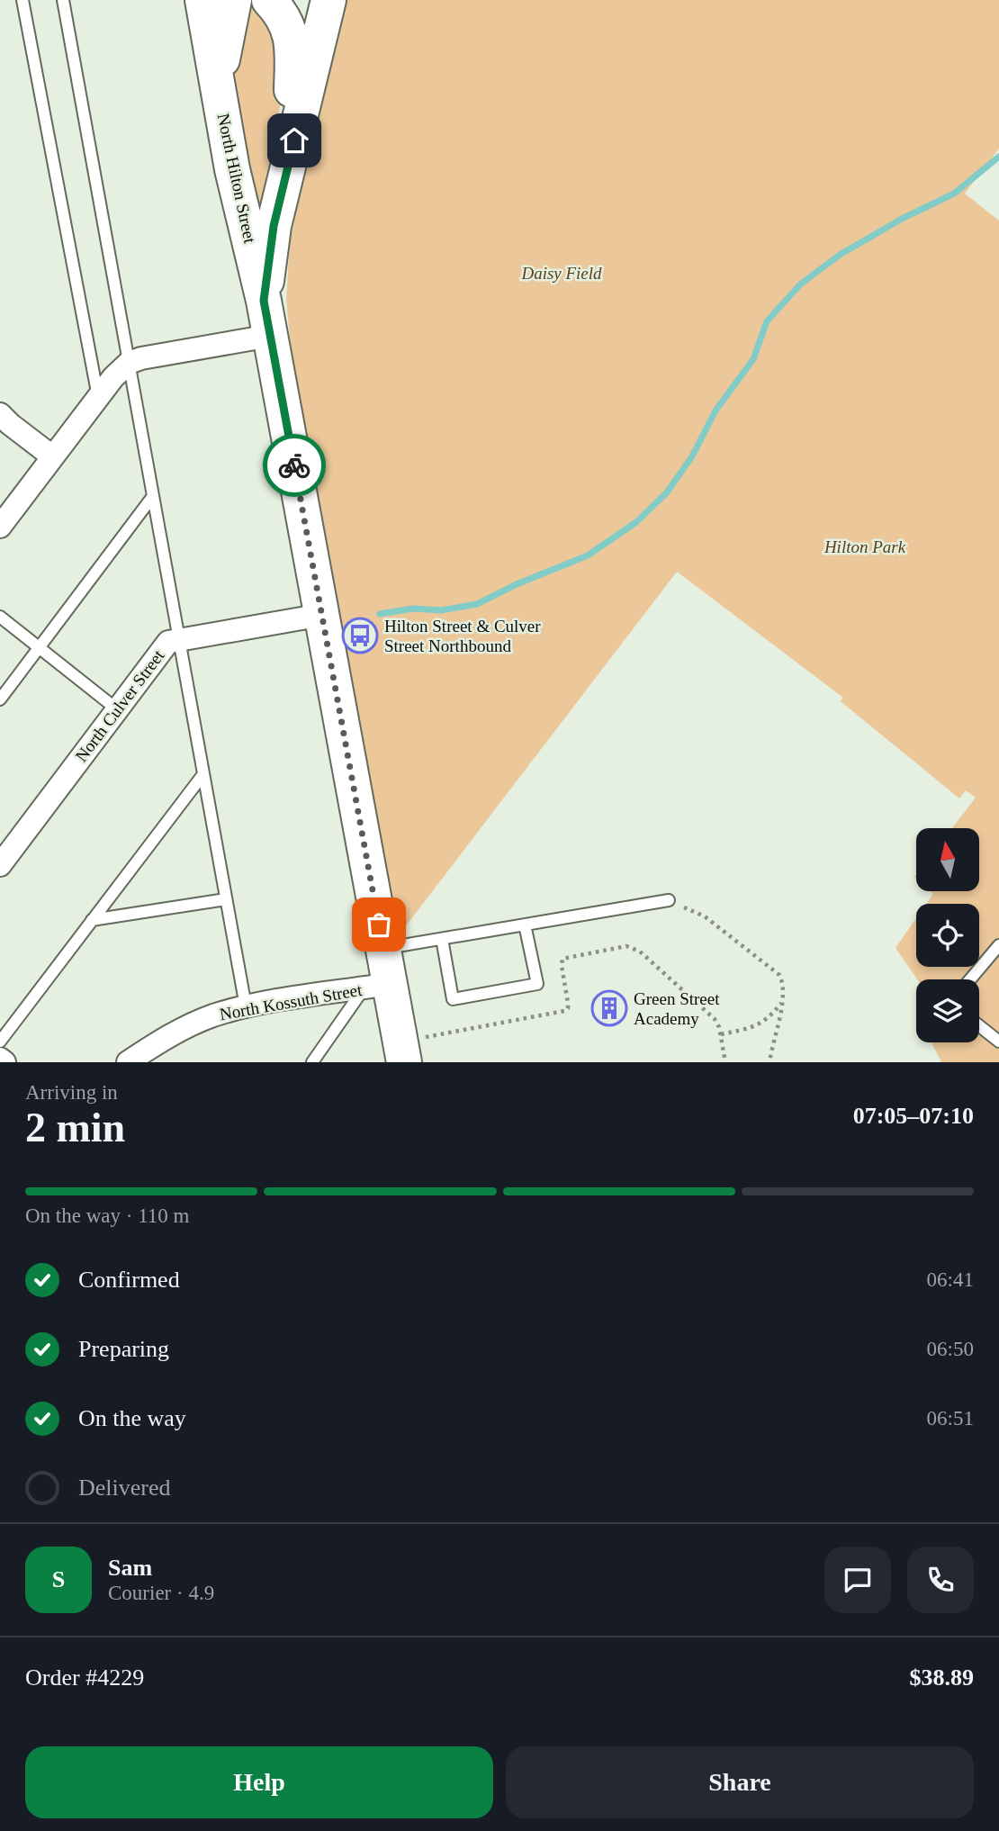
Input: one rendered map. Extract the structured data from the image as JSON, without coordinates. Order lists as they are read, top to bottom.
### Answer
{
  "streets": {
    "main road": ["North Hilton Street"],
    "street": ["North Culver Street", "North Kossuth Street"]
  },
  "crossings": [
    ["North Hilton Street", "North Culver Street"],
    ["North Hilton Street", "North Kossuth Street"]
  ],
  "parks": ["Daisy Field", "Hilton Park"],
  "places": {
    "bus stop": ["Hilton Street & Culver Street Northbound"],
    "building": ["Green Street Academy"]
  },
  "north": "top",
  "page": {
    "heading": ["2 min", "Arriving in", "07:05–07:10"],
    "panel": [
      "Sam",
      "Courier · 4.9",
      "Order #4229",
      "$38.89"
    ],
    "bar": "On the way · 110 m",
    "list": [
      ["Confirmed", "06:41"],
      ["Preparing", "06:50"],
      ["On the way", "06:51"],
      "Delivered"
    ],
    "round": "S",
    "buttons": ["Help", "Share"]
  }
}
